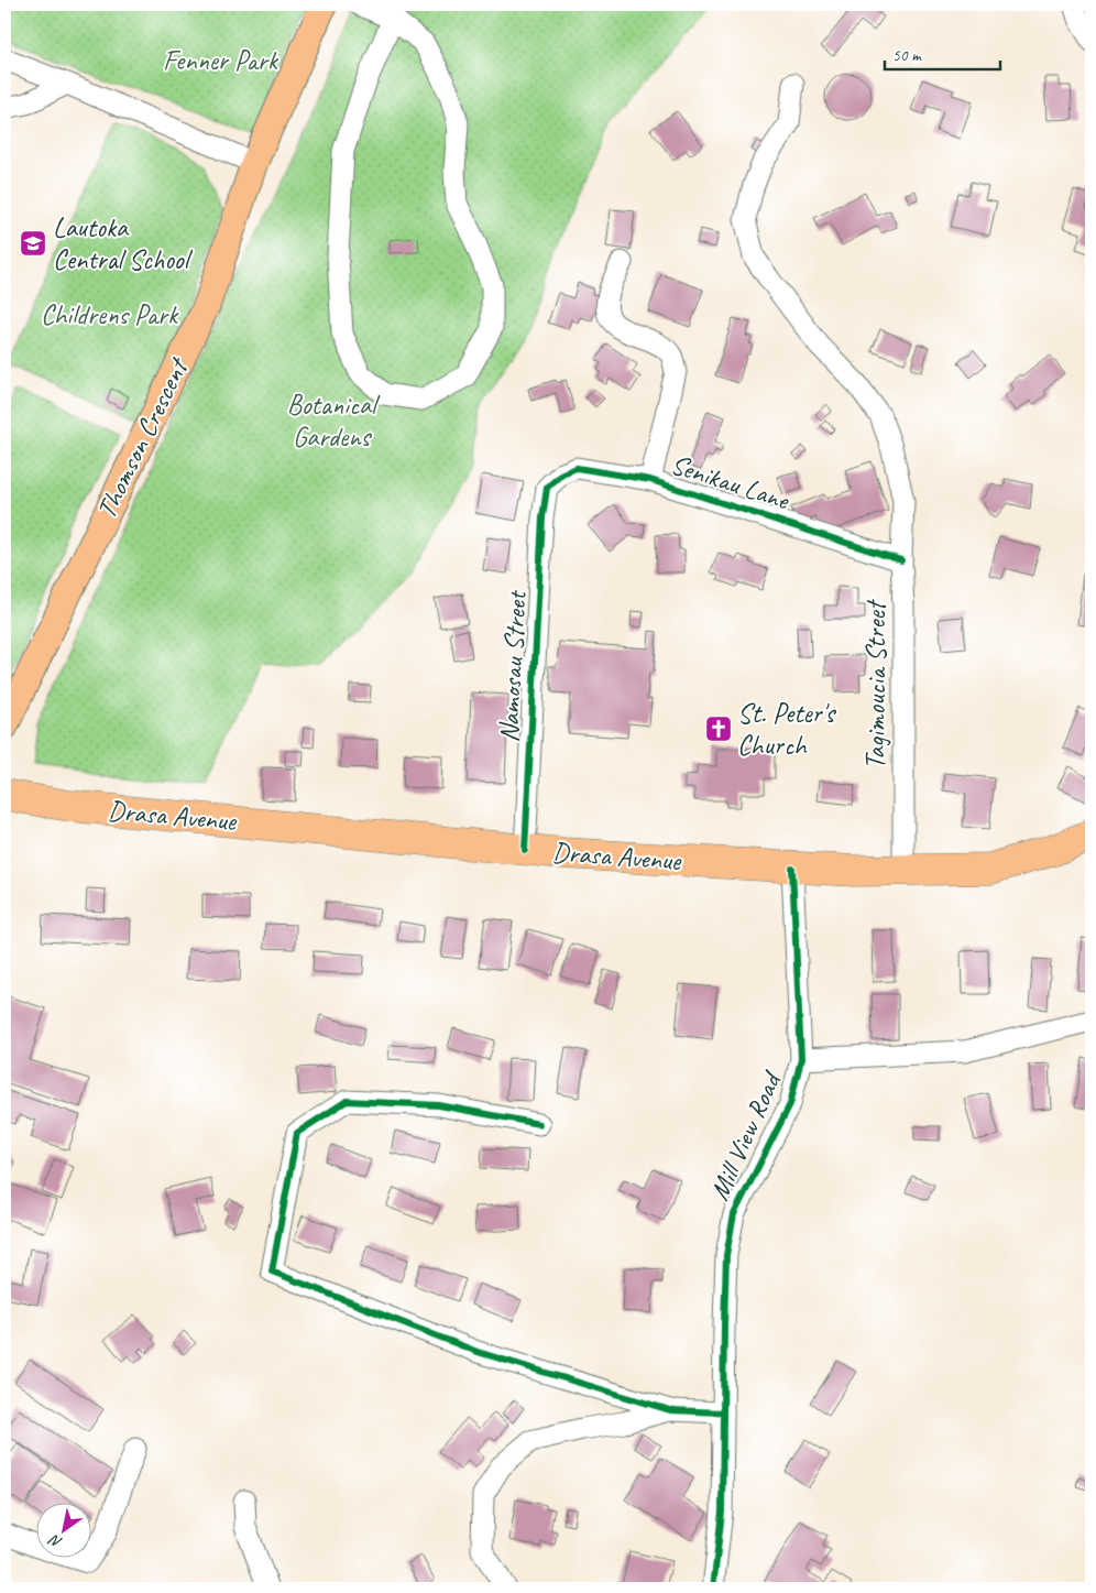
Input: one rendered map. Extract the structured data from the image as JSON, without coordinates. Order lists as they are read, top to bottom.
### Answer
{
  "streets": {
    "highway": ["Drasa Avenue"],
    "main road": ["Thomson Crescent"],
    "street": [
      "Senikau Lane",
      "Namosau Street",
      "Tagimoucia Street",
      "Mill View Road"
    ]
  },
  "crossings": [
    ["Senikau Lane", "Namosau Street"],
    ["Senikau Lane", "Tagimoucia Street"],
    ["Namosau Street", "Drasa Avenue"],
    ["Tagimoucia Street", "Drasa Avenue"],
    ["Drasa Avenue", "Mill View Road"]
  ],
  "parks": ["Fenner Park", "Childrens Park", "Botanical Gardens"],
  "places": {
    "school or university": ["Lautoka Central School"],
    "church": ["St. Peter's Church"]
  },
  "scale_bar": "50 m",
  "north": "bottom left"
}
